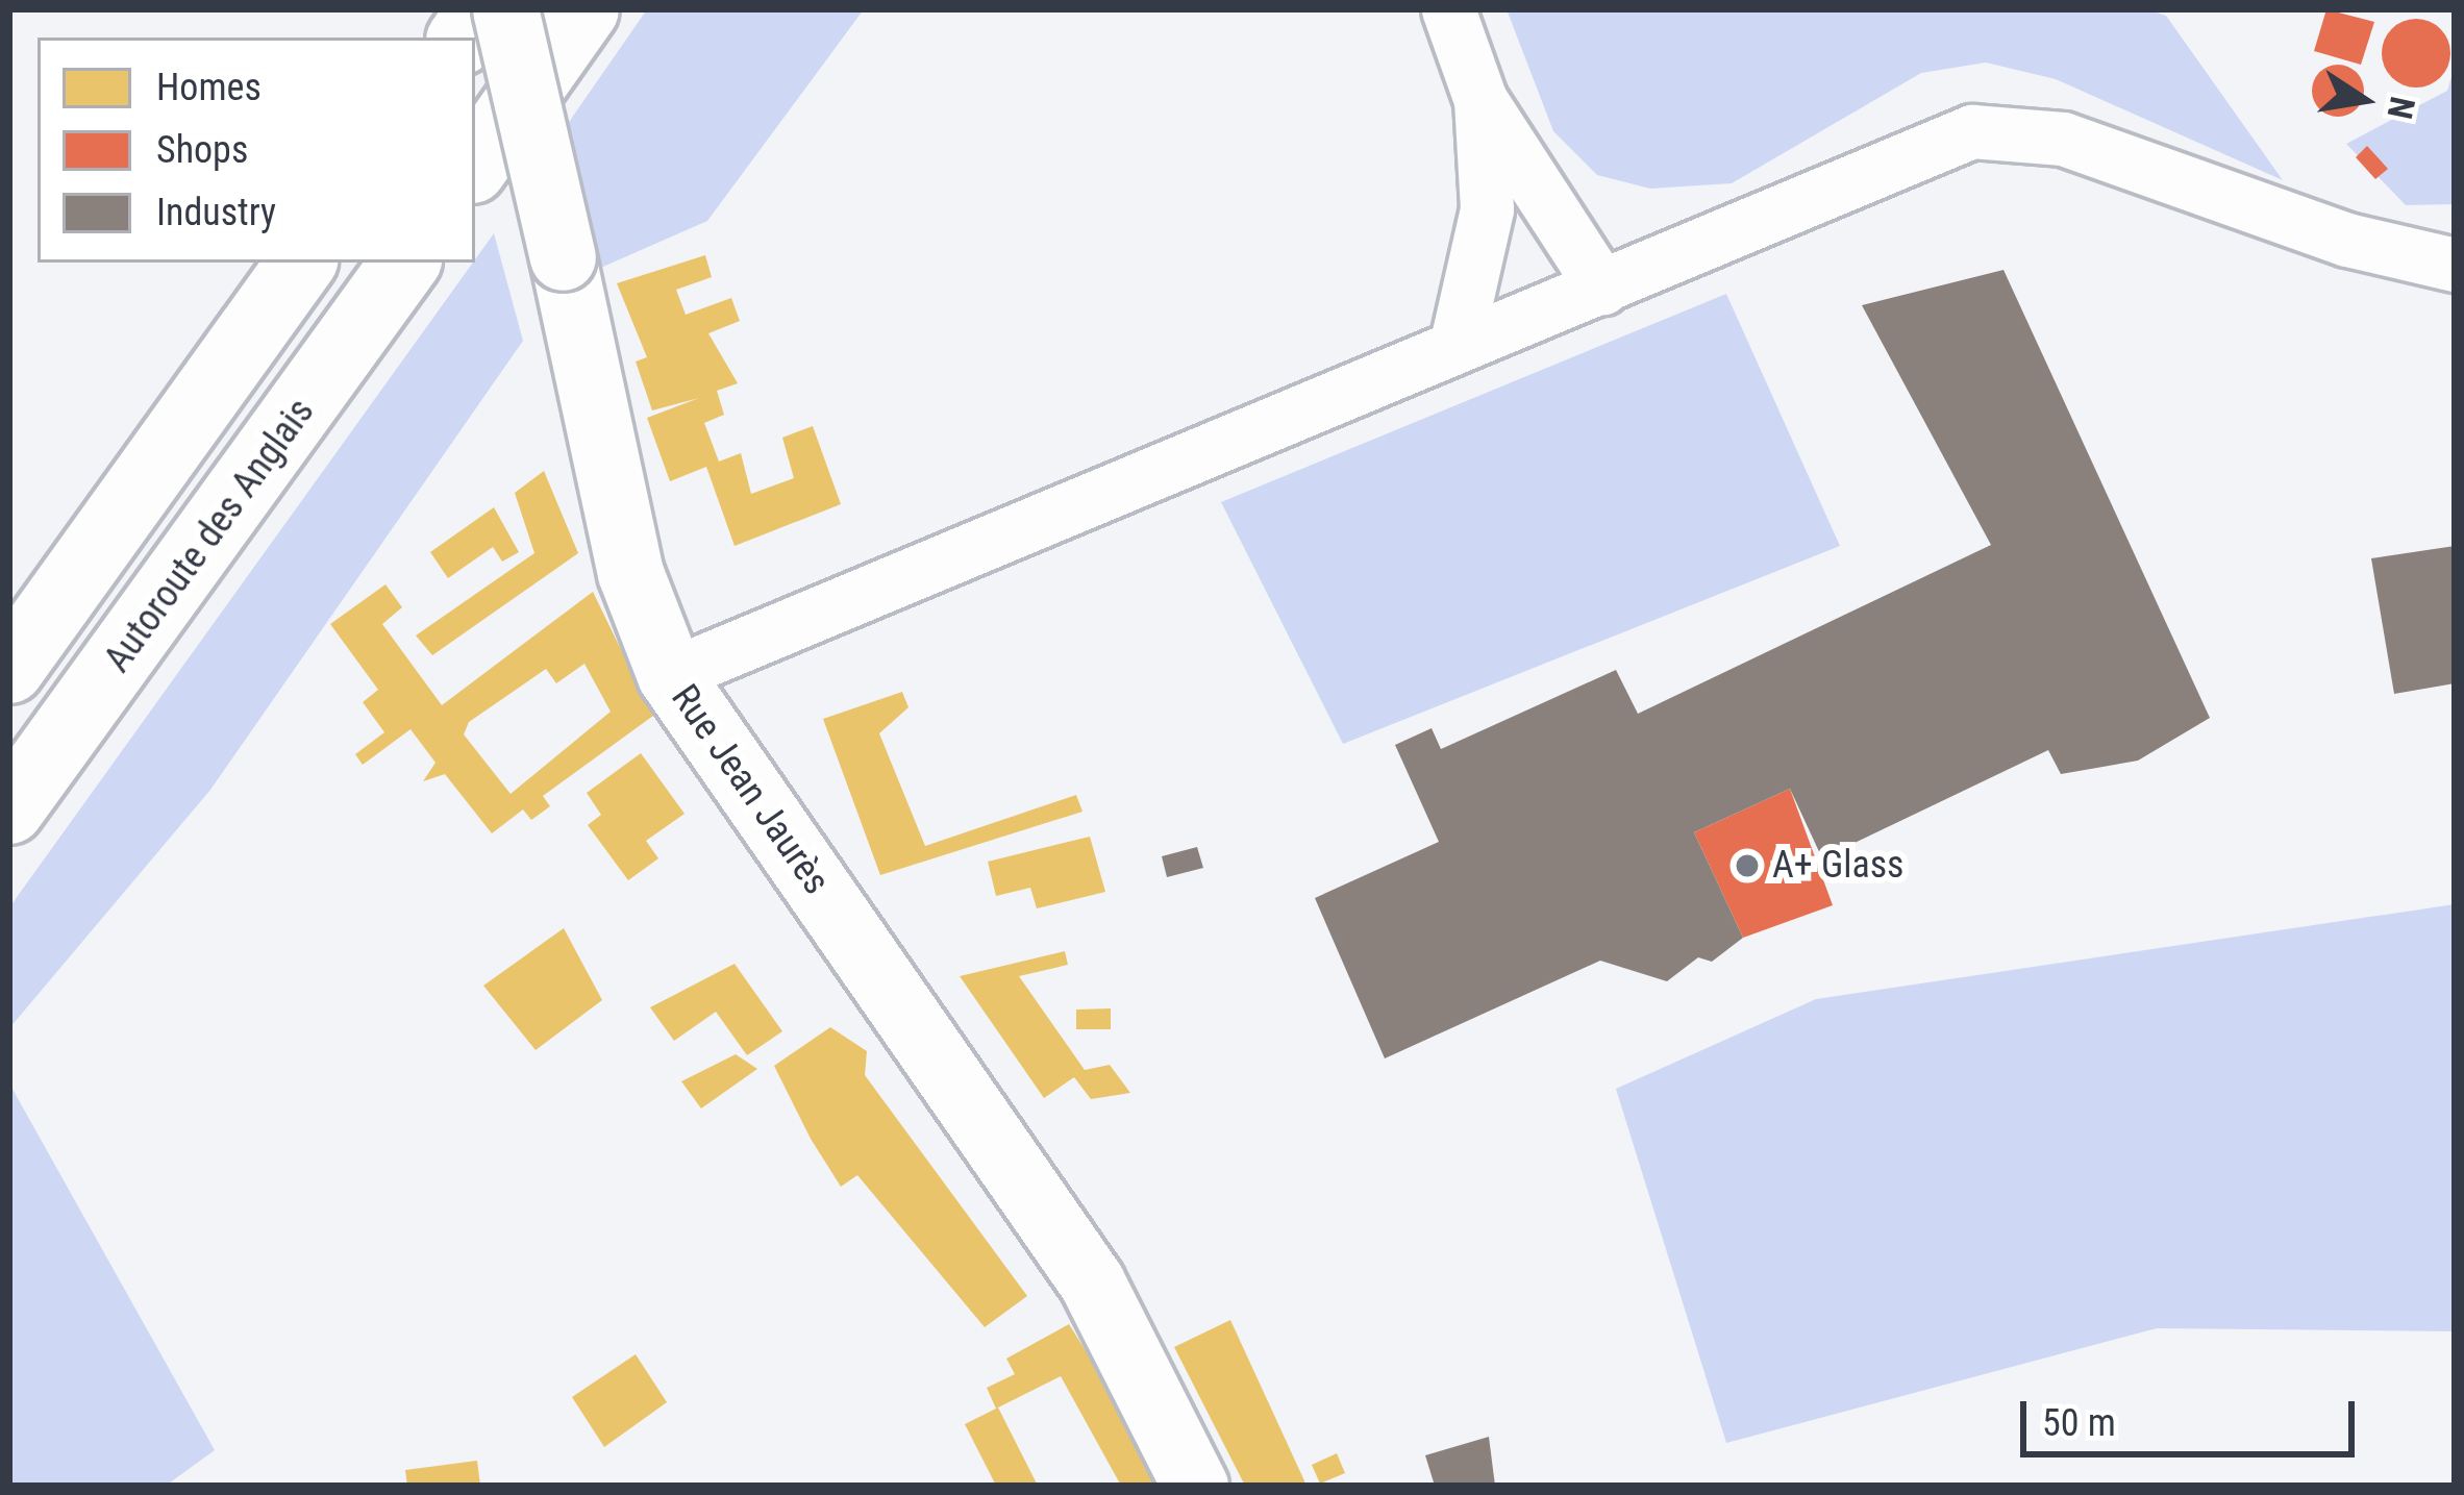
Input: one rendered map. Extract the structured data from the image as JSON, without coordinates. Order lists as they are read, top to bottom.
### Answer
{
  "streets": {
    "highway": ["Autoroute des Anglais"],
    "street": ["Rue Jean Jaurès"]
  },
  "places": ["A+ Glass"],
  "legend": ["Homes", "Shops", "Industry"],
  "scale_bar": "50 m",
  "north": "right"
}
